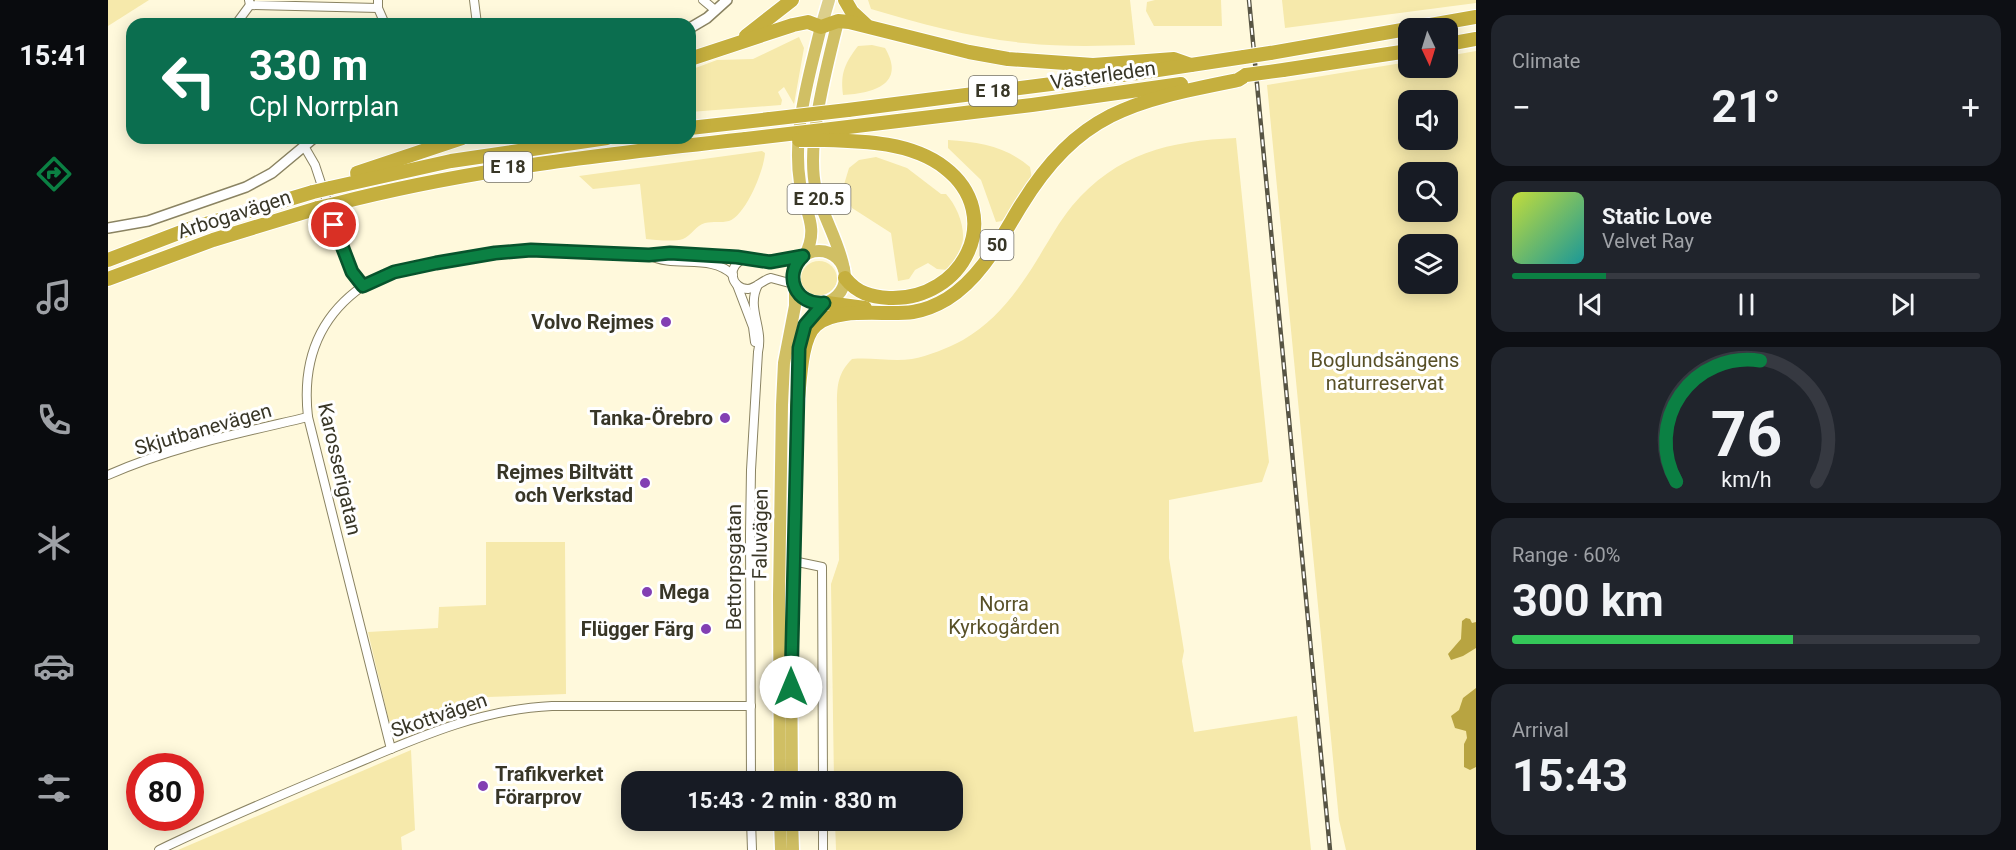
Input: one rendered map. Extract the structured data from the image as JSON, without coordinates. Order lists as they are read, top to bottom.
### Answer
{
  "streets": {
    "highway": [
      "Västerleden",
      "E 18",
      "E 20.5",
      "Arbogavägen",
      "50",
      "Faluvägen"
    ],
    "street": [
      "Skjutbanevägen",
      "Karosserigatan",
      "Bettorpsgatan",
      "Skottvägen"
    ]
  },
  "crossings": [
    ["Västerleden", "E 18"],
    ["Västerleden", "E 20.5"],
    ["Västerleden", "Arbogavägen"],
    ["Västerleden", "50"],
    ["E 18", "E 20.5"],
    ["E 18", "Arbogavägen"],
    ["E 18", "50"],
    ["E 18", "Karosserigatan"],
    ["E 18", "Faluvägen"],
    ["E 20.5", "50"],
    ["E 20.5", "Karosserigatan"],
    ["E 20.5", "Faluvägen"],
    ["50", "Karosserigatan"],
    ["50", "Faluvägen"],
    ["Skjutbanevägen", "Karosserigatan"],
    ["Karosserigatan", "Faluvägen"],
    ["Karosserigatan", "Skottvägen"],
    ["Bettorpsgatan", "Skottvägen"]
  ],
  "parks": ["Boglundsängens naturreservat", "Norra Kyrkogården"],
  "places": [
    "Volvo Rejmes",
    "Tanka-Örebro",
    "Rejmes Biltvätt och Verkstad",
    "Mega",
    "Flügger Färg",
    "Trafikverket Förarprov"
  ],
  "north": "bottom",
  "page": {
    "tabs": "15:41",
    "tile": [
      "Climate",
      ["Range · 60%", "300 km"],
      ["Arrival", "15:43"]
    ],
    "turn": ["330 m", "Cpl Norrplan"],
    "heat": ["−", "21°", "+"],
    "song": ["Static Love", "Velvet Ray"],
    "limit": "80",
    "trip": "15:43 · 2 min · 830 m",
    "gauge": ["76", "km/h"]
  }
}
